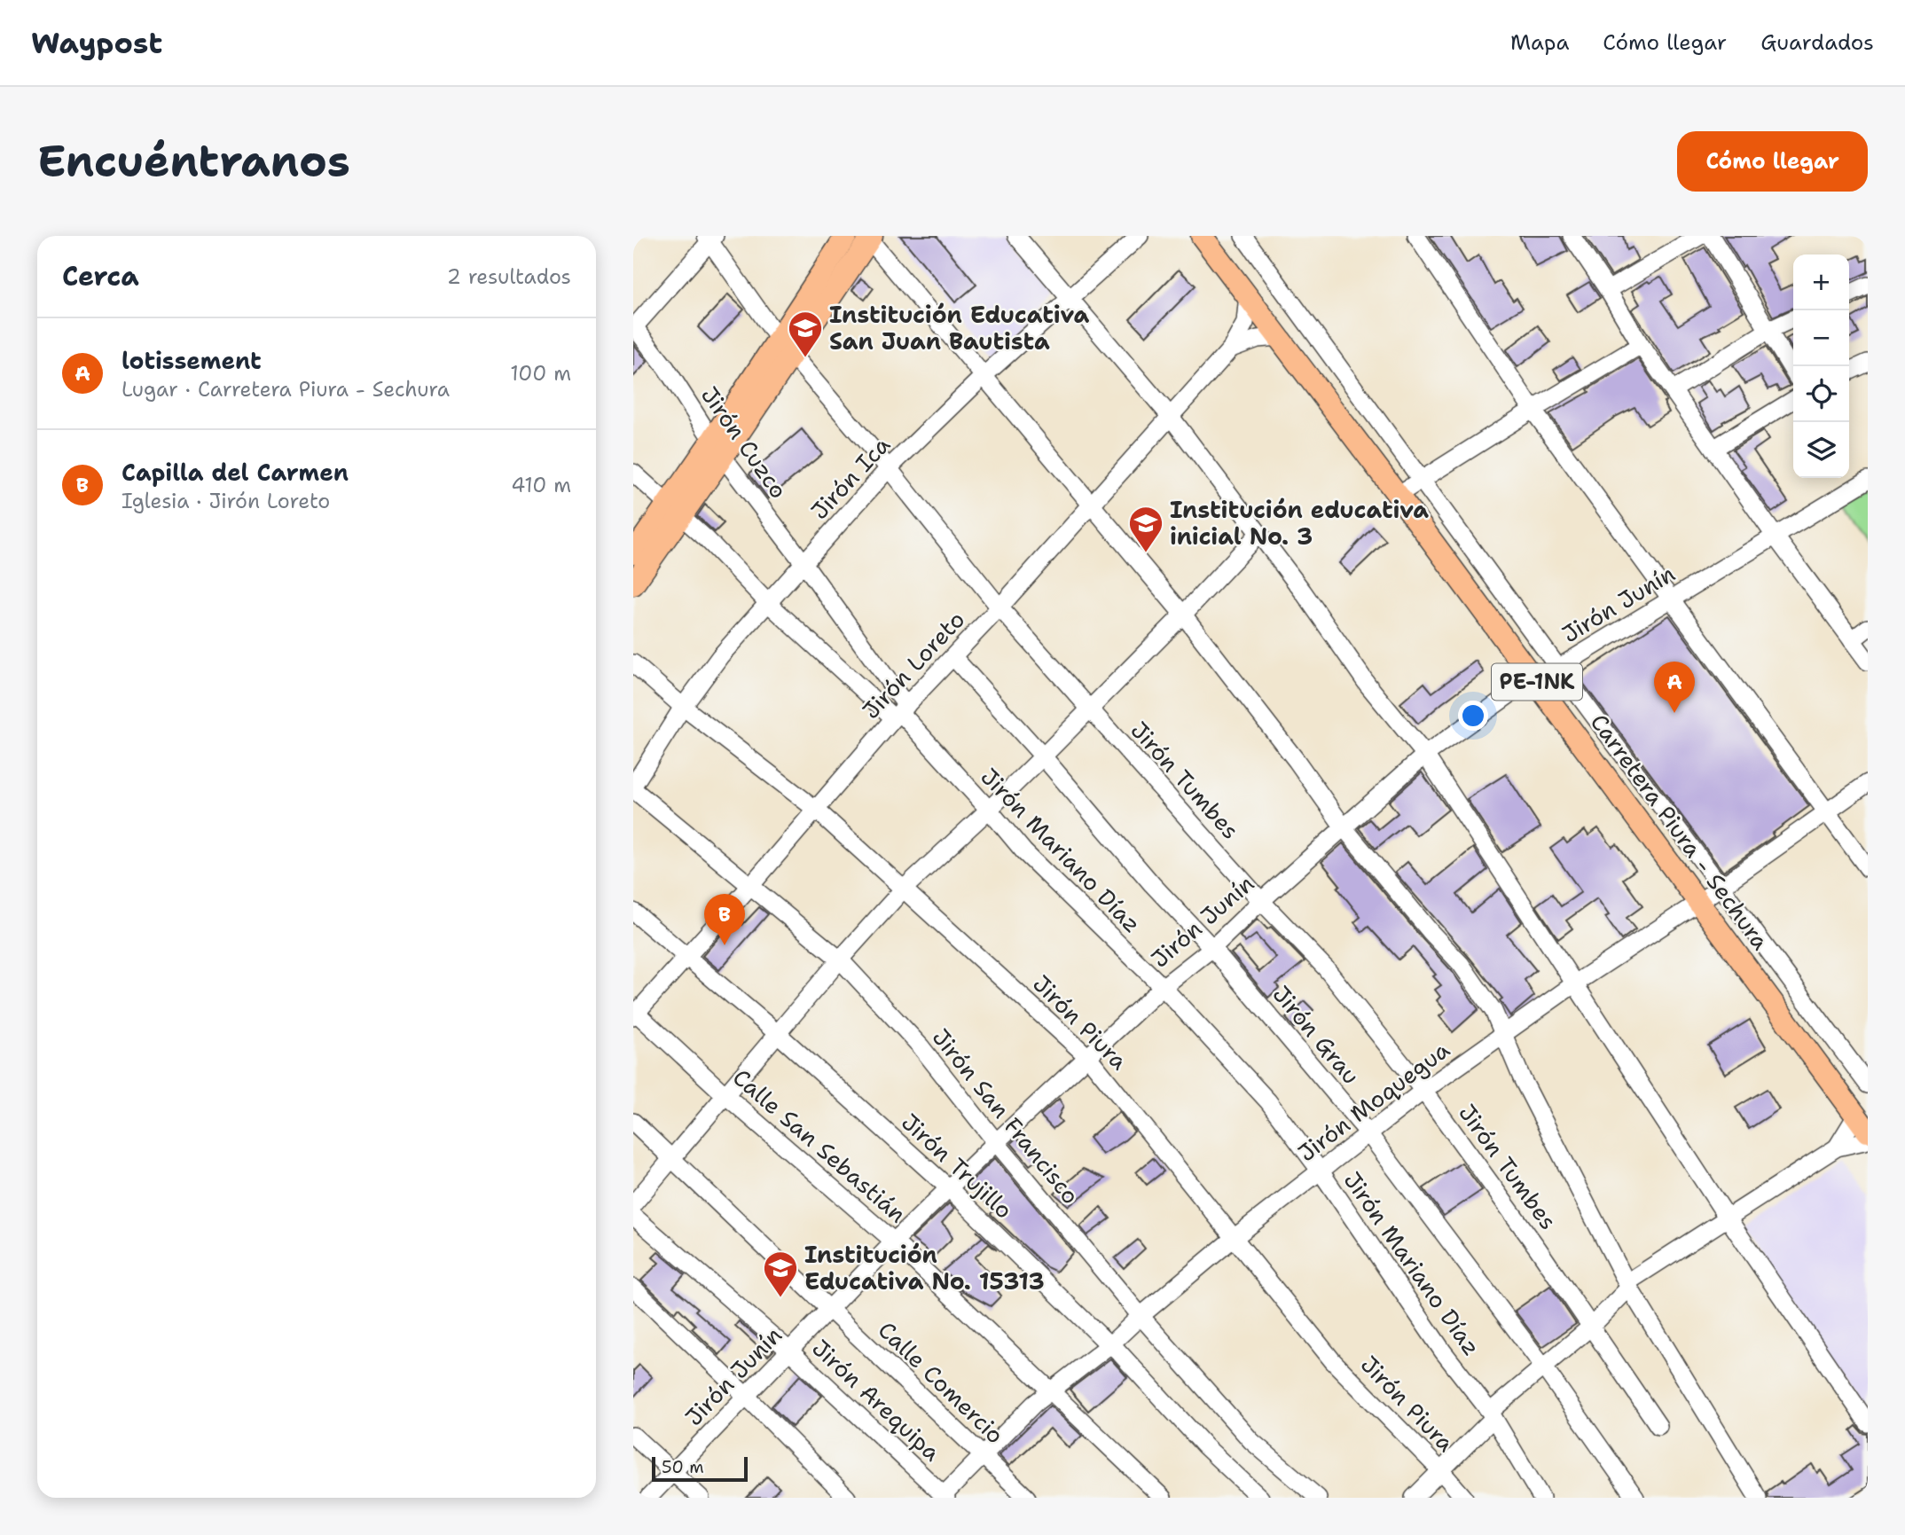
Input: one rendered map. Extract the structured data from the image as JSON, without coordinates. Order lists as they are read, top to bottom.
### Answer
{
  "streets": {
    "main road": ["PE-1NK", "Carretera Piura - Sechura"],
    "street": [
      "Jirón Cuzco",
      "Jirón Ica",
      "Jirón Junín",
      "Jirón Loreto",
      "Jirón Tumbes",
      "Jirón Mariano Díaz",
      "Jirón Piura",
      "Jirón Grau",
      "Jirón Moquegua",
      "Jirón San Francisco",
      "Calle San Sebastián",
      "Jirón Trujillo",
      "Calle Comercio",
      "Jirón Arequipa"
    ]
  },
  "crossings": [
    ["Jirón Cuzco", "Jirón Ica"],
    ["Jirón Cuzco", "Jirón Loreto"],
    ["Jirón Cuzco", "Jirón Mariano Díaz"],
    ["Jirón Ica", "Jirón Tumbes"],
    ["Jirón Ica", "Jirón Mariano Díaz"],
    ["Jirón Ica", "Jirón Piura"],
    ["Jirón Ica", "Jirón San Francisco"],
    ["Jirón Junín", "Jirón Tumbes"],
    ["Jirón Junín", "Carretera Piura - Sechura"],
    ["Jirón Junín", "Jirón Mariano Díaz"],
    ["Jirón Junín", "Jirón Piura"],
    ["Jirón Junín", "Jirón Grau"],
    ["Jirón Junín", "Jirón San Francisco"],
    ["Jirón Junín", "Calle San Sebastián"],
    ["Jirón Junín", "Jirón Trujillo"],
    ["Jirón Junín", "Calle Comercio"],
    ["Jirón Junín", "Jirón Arequipa"],
    ["Jirón Loreto", "Jirón Tumbes"],
    ["Jirón Loreto", "Carretera Piura - Sechura"],
    ["Jirón Loreto", "Jirón Mariano Díaz"],
    ["Jirón Loreto", "Jirón Piura"],
    ["Jirón Loreto", "Jirón Grau"],
    ["Jirón Loreto", "Jirón San Francisco"],
    ["Jirón Loreto", "Calle San Sebastián"],
    ["Jirón Loreto", "Jirón Trujillo"],
    ["Jirón Tumbes", "Jirón Moquegua"],
    ["Carretera Piura - Sechura", "Jirón Moquegua"],
    ["Jirón Mariano Díaz", "Jirón Moquegua"],
    ["Jirón Piura", "Jirón Moquegua"],
    ["Jirón Grau", "Jirón Moquegua"],
    ["Jirón Moquegua", "Jirón San Francisco"],
    ["Jirón Moquegua", "Calle San Sebastián"],
    ["Jirón Moquegua", "Jirón Trujillo"],
    ["Jirón Moquegua", "Calle Comercio"],
    ["Jirón Moquegua", "Jirón Arequipa"]
  ],
  "places": {
    "school or university": ["Institución Educativa San Juan Bautista", "Institución educativa inicial No. 3", "Institución Educativa No. 15313"]
  },
  "scale_bar": "50 m",
  "page": {
    "header": "Waypost",
    "nav": ["Mapa", "Cómo llegar", "Guardados"],
    "buttons": "Cómo llegar",
    "title": "Encuéntranos",
    "heading": ["Cerca", "2 resultados"],
    "map_buttons": ["+", "−"],
    "list": [
      {
        "mark": "A",
        "name": "lotissement",
        "note": "Lugar · Carretera Piura - Sechura",
        "value": "100 m"
      },
      {
        "mark": "B",
        "name": "Capilla del Carmen",
        "note": "Iglesia · Jirón Loreto",
        "value": "410 m"
      }
    ],
    "pins": ["A", "B"],
    "scale": "50 m"
  }
}
